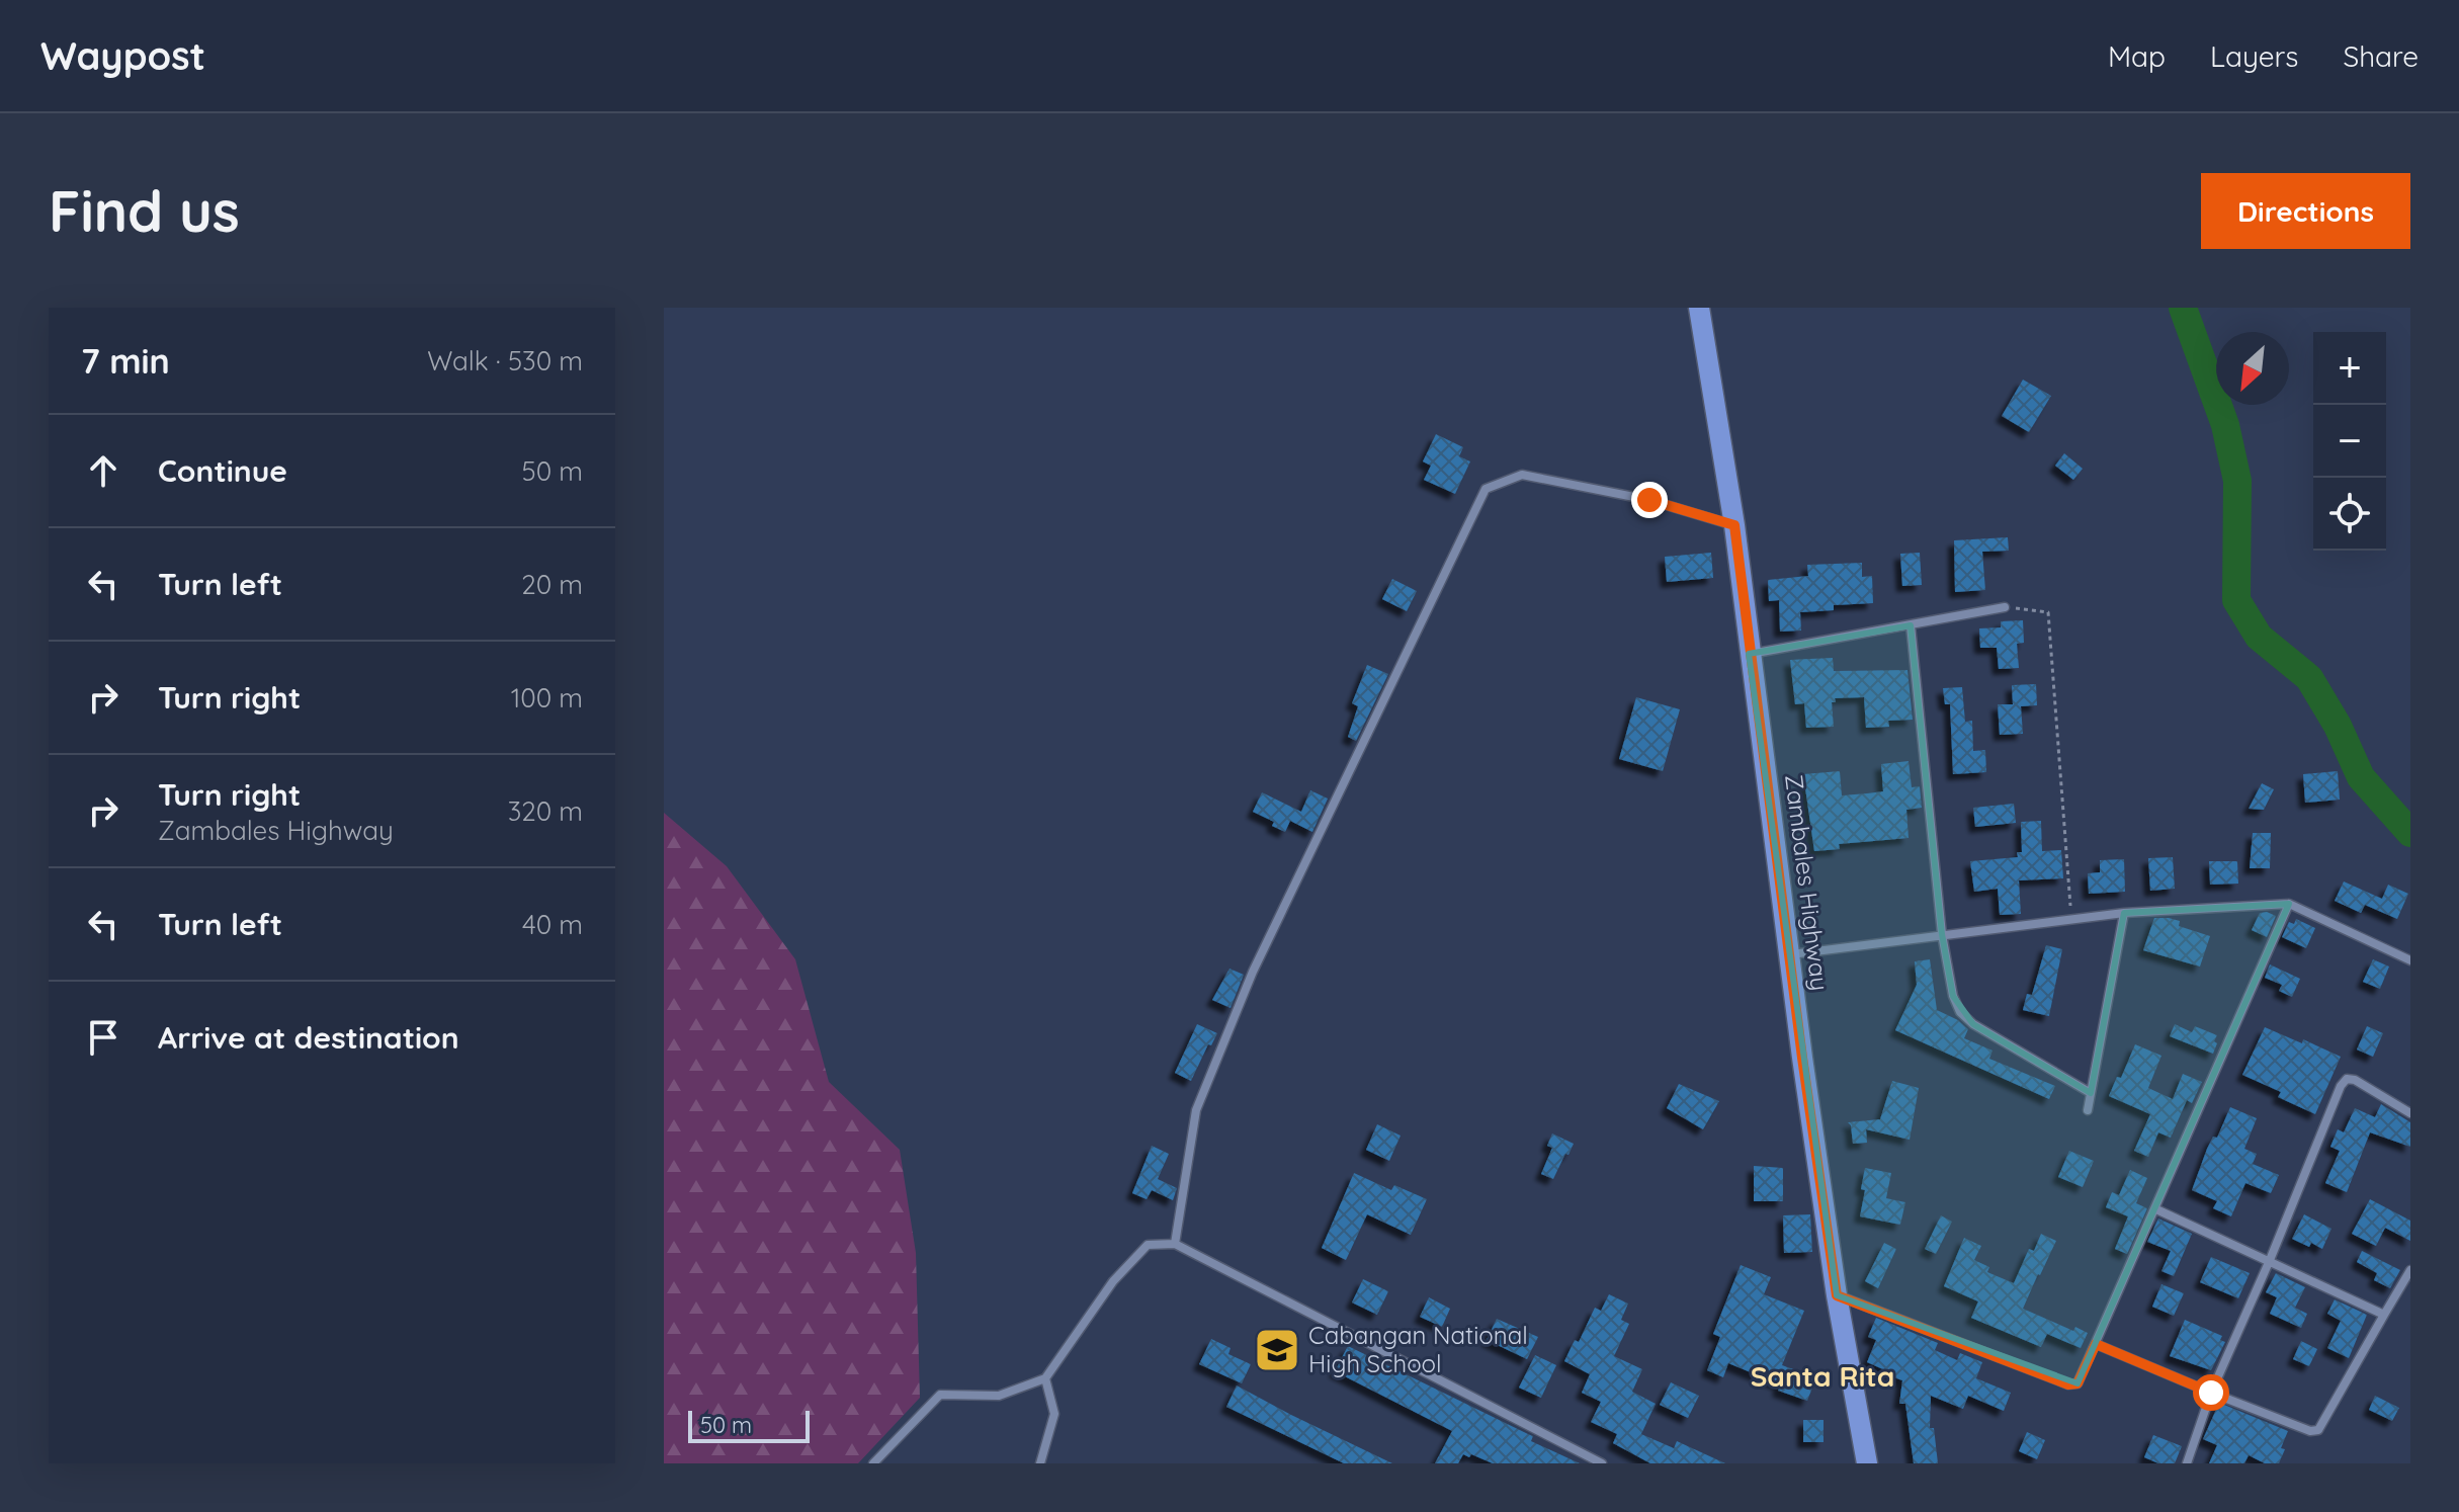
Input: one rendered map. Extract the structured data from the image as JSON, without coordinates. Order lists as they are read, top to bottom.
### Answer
{
  "streets": {
    "main road": ["Zambales Highway"]
  },
  "districts": ["Santa Rita"],
  "places": {
    "school or university": ["Cabangan National High School"]
  },
  "scale_bar": "50 m",
  "north": "bottom left",
  "page": {
    "header": "Waypost",
    "nav": ["Map", "Layers", "Share"],
    "buttons": "Directions",
    "title": "Find us",
    "heading": ["7 min", "Walk · 530 m"],
    "map_buttons": ["+", "−"],
    "list": [
      ["Continue", "50 m"],
      ["Turn left", "20 m"],
      ["Turn right", "100 m"],
      ["Turn right", "Zambales Highway", "320 m"],
      ["Turn left", "40 m"],
      "Arrive at destination"
    ],
    "scale": "50 m"
  }
}
